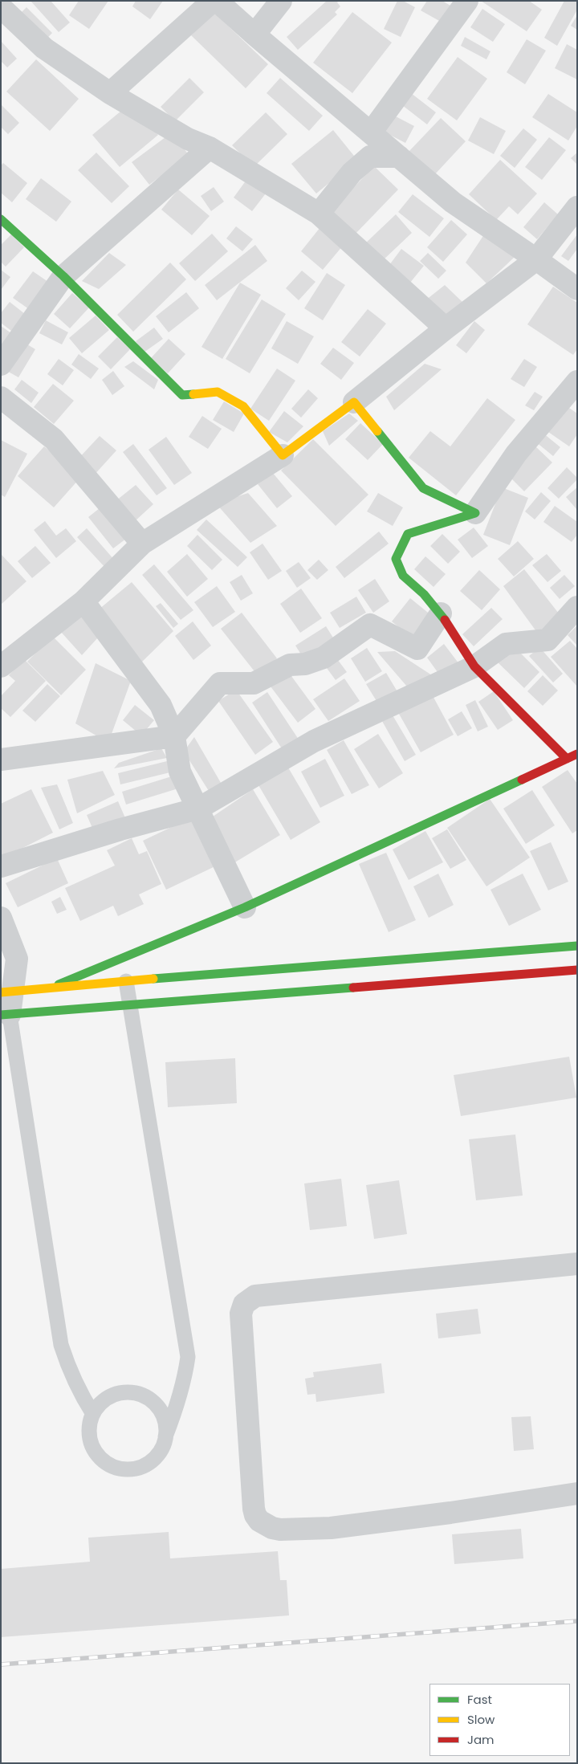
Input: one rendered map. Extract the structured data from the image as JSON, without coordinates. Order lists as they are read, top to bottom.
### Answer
{
  "legend": ["Fast", "Slow", "Jam"]
}
